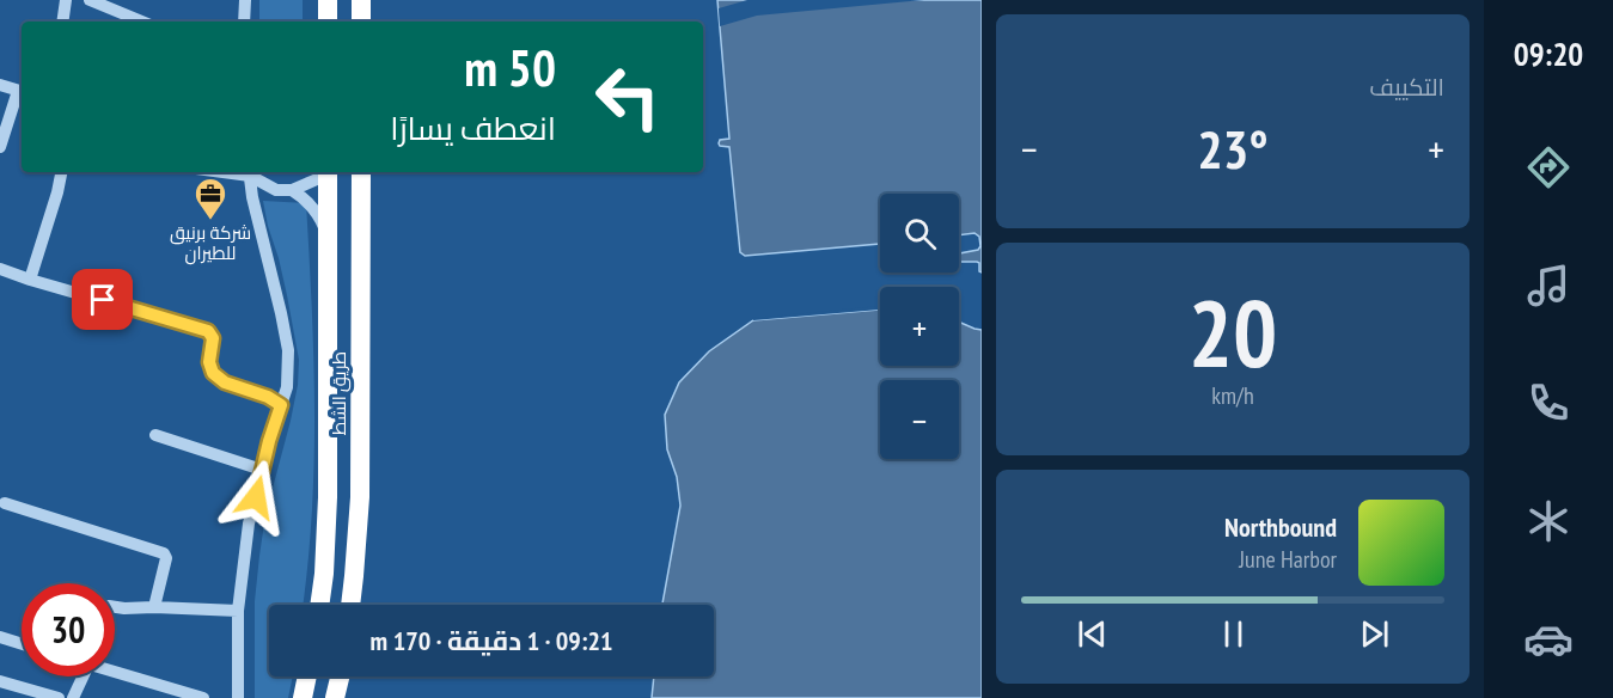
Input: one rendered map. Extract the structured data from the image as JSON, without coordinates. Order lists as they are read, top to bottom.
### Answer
{
  "streets": {
    "highway": ["طريق الشط"]
  },
  "places": {
    "office": ["شركة برنيق للطيران"]
  },
  "page": {
    "tabs": "09:20",
    "tile": [
      "التكييف",
      ["20", "km/h"]
    ],
    "turn": ["50 m", "انعطف يسارًا"],
    "heat": ["−", "23°", "+"],
    "map_buttons": ["+", "−"],
    "song": ["Northbound", "June Harbor"],
    "limit": "30",
    "trip": "09:21 · 1 دقيقة · 170 m"
  }
}
